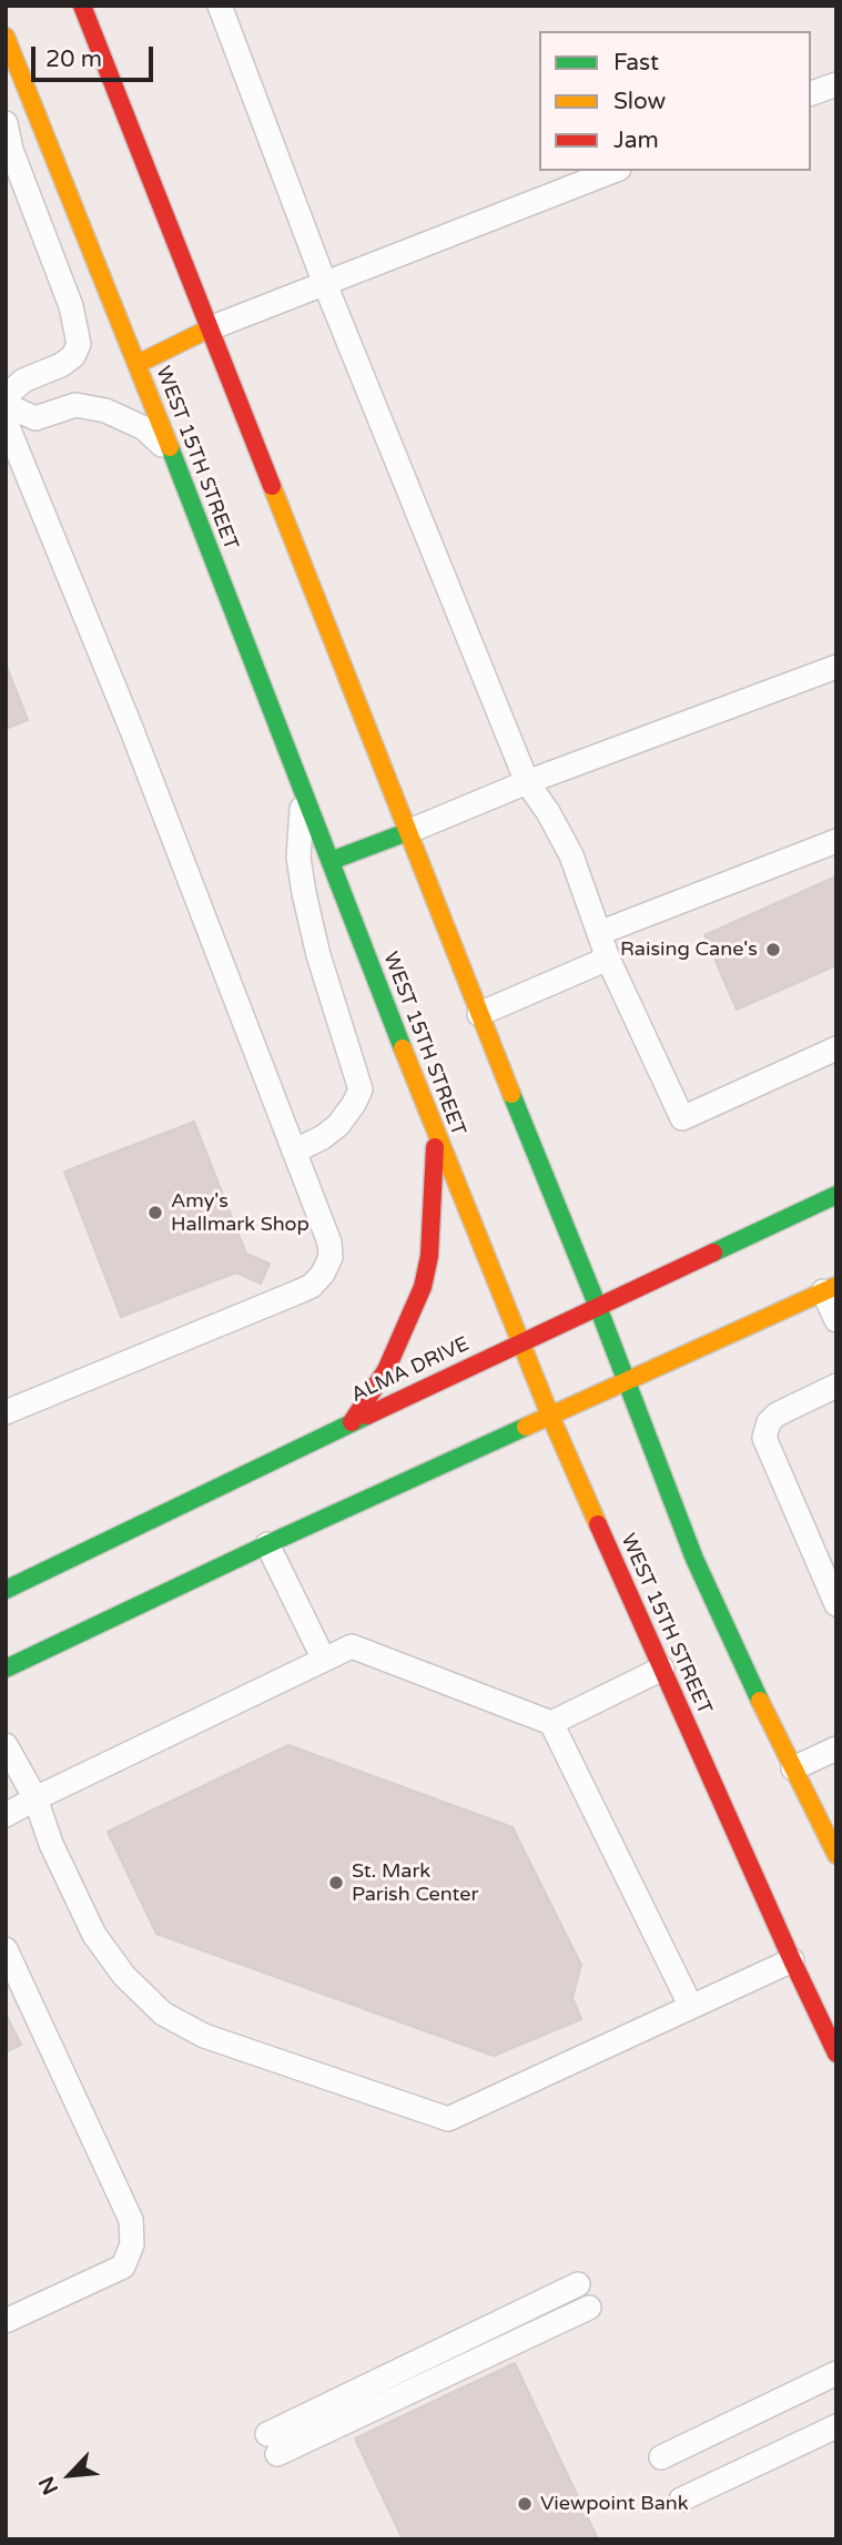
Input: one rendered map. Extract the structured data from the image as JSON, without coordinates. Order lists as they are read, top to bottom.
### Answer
{
  "streets": {
    "main road": ["WEST 15TH STREET", "ALMA DRIVE"]
  },
  "crossings": [
    ["WEST 15TH STREET", "ALMA DRIVE"]
  ],
  "places": [
    "Raising Cane's",
    "Amy's Hallmark Shop",
    "St. Mark Parish Center",
    "Viewpoint Bank"
  ],
  "legend": ["Fast", "Slow", "Jam"],
  "scale_bar": "20 m",
  "north": "bottom left"
}
